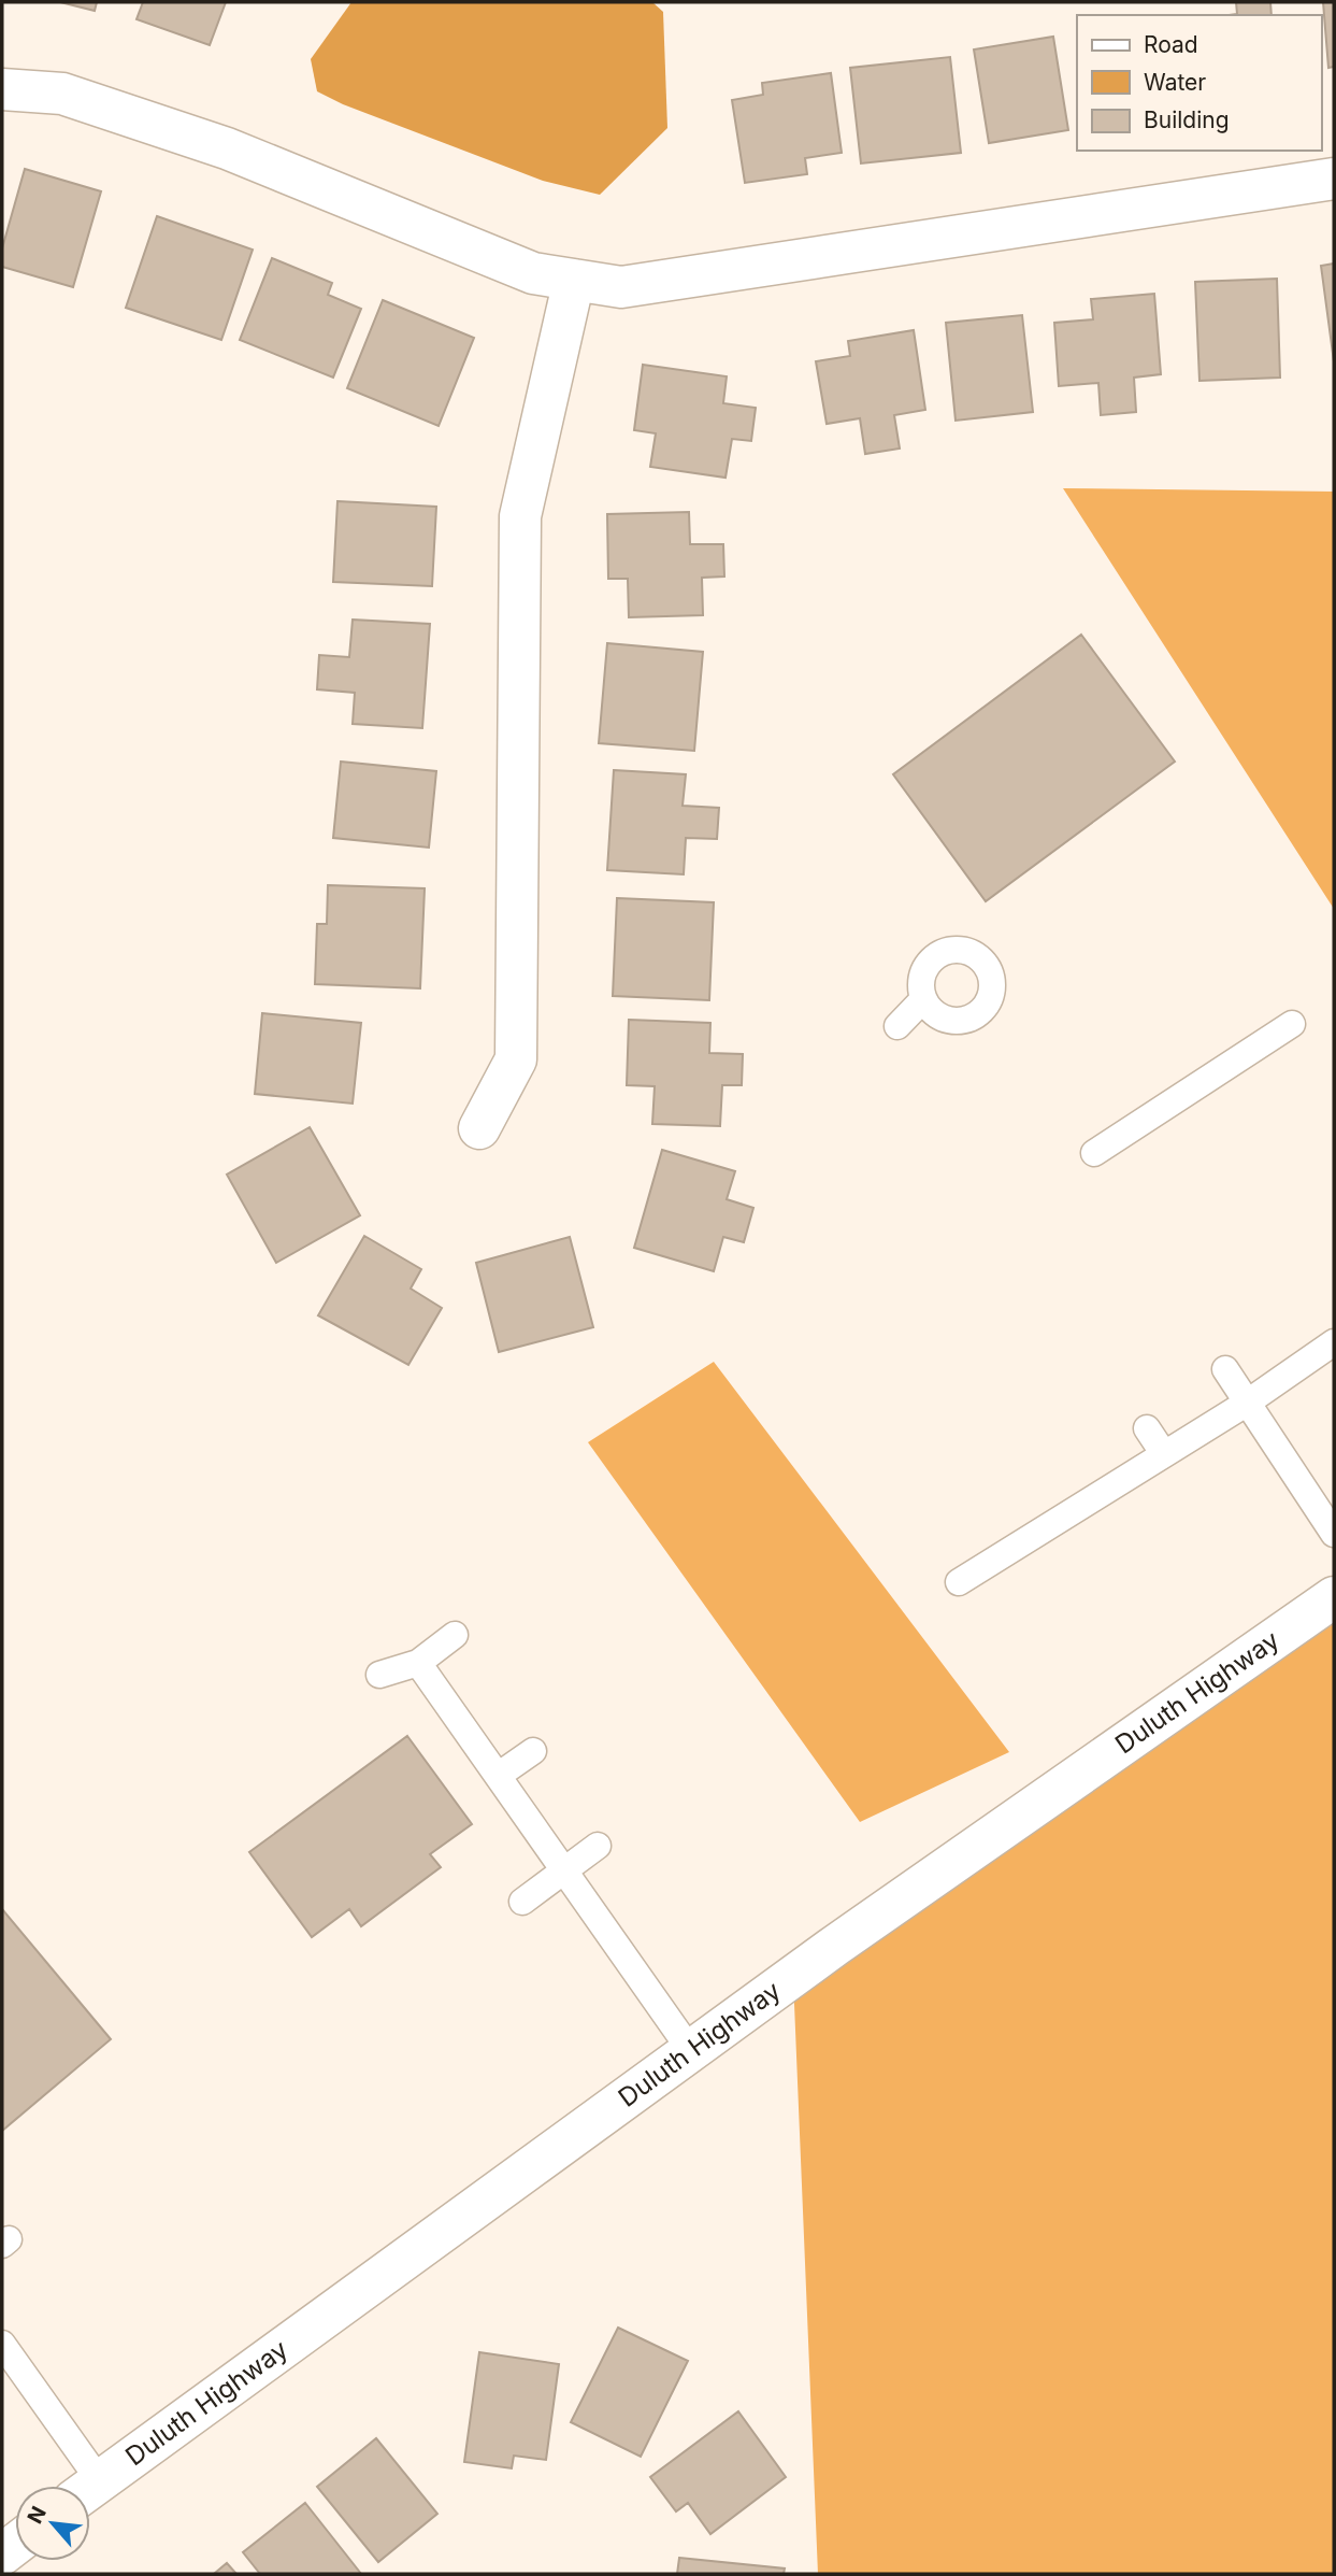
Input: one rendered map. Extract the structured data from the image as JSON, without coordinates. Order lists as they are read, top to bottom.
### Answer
{
  "streets": {
    "street": ["Duluth Highway"]
  },
  "legend": ["Road", "Water", "Building"],
  "north": "top left"
}
